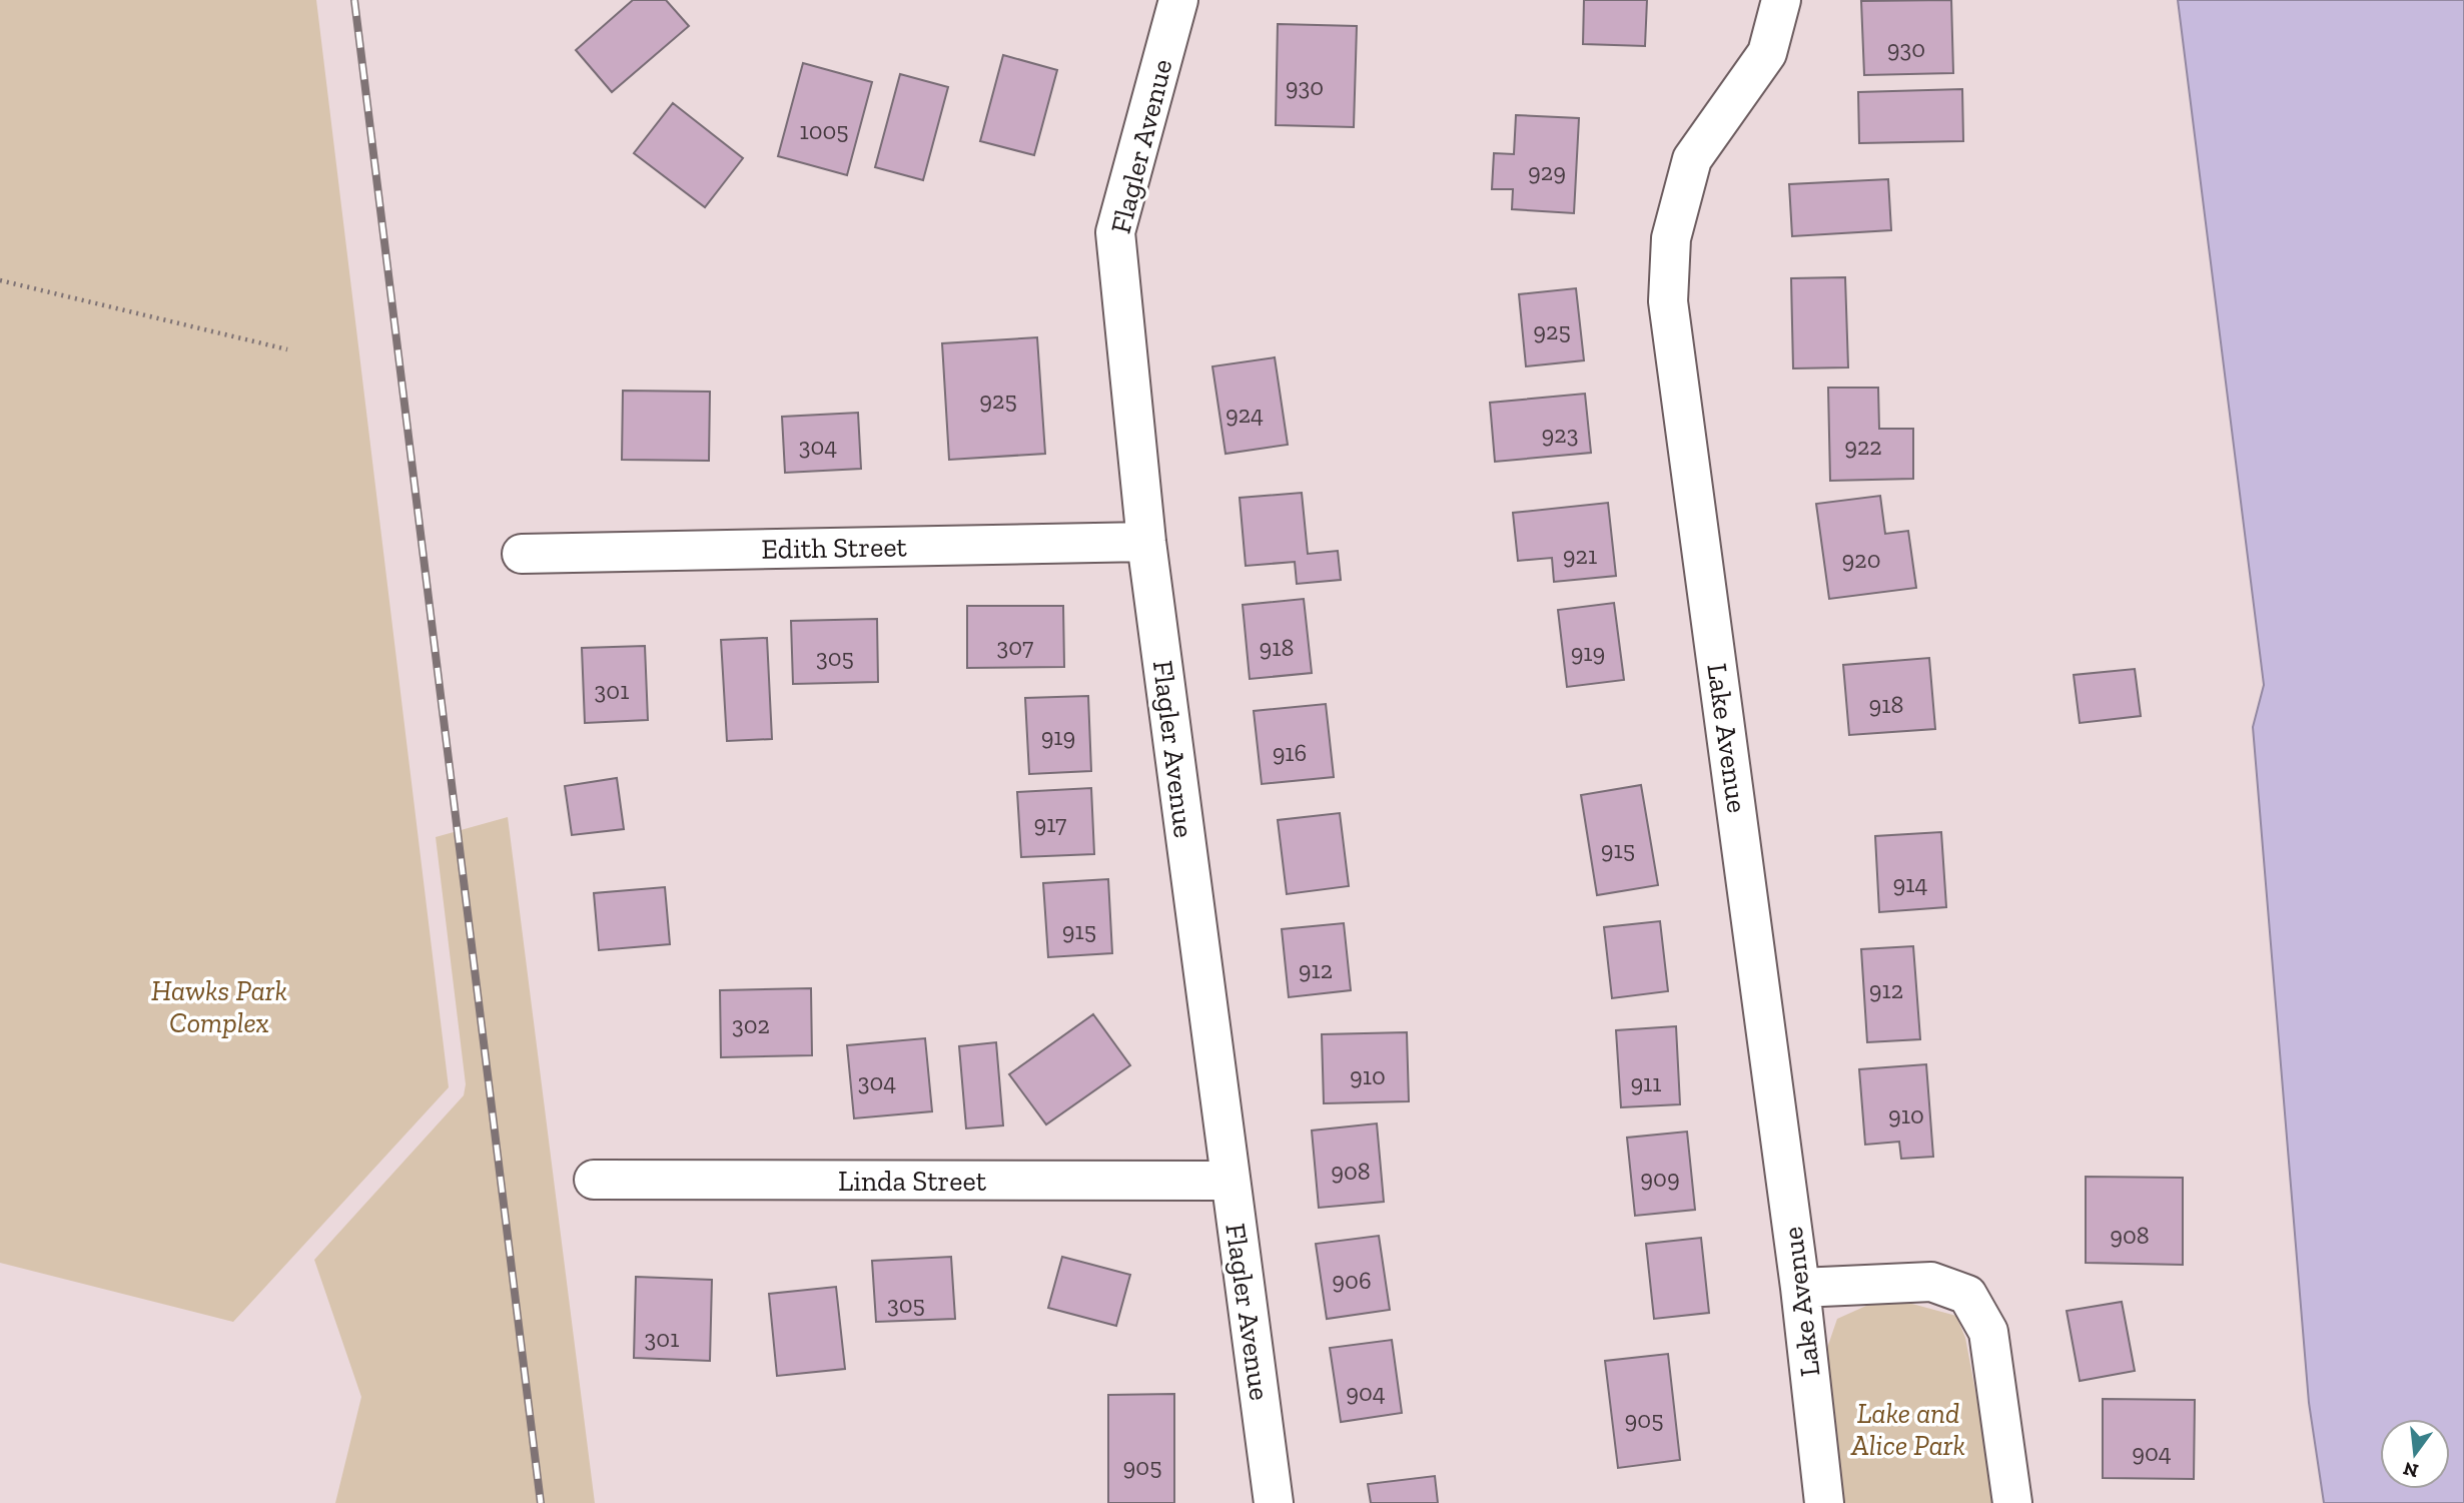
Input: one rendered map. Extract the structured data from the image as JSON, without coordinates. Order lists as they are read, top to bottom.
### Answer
{
  "streets": {
    "street": [
      "Flagler Avenue",
      "Edith Street",
      "Lake Avenue",
      "Linda Street"
    ]
  },
  "crossings": [
    ["Flagler Avenue", "Edith Street"],
    ["Flagler Avenue", "Linda Street"]
  ],
  "parks": ["Hawks Park Complex", "Lake and Alice Park"],
  "house_numbers": [
    "930",
    "930",
    "1005",
    "929",
    "925",
    "925",
    "924",
    "923",
    "304",
    "922",
    "921",
    "920",
    "307",
    "918",
    "919",
    "305",
    "301",
    "918",
    "919",
    "916",
    "917",
    "915",
    "914",
    "915",
    "912",
    "912",
    "302",
    "910",
    "304",
    "911",
    "910",
    "908",
    "909",
    "908",
    "906",
    "305",
    "301",
    "904",
    "905",
    "904",
    "905"
  ],
  "north": "bottom"
}
